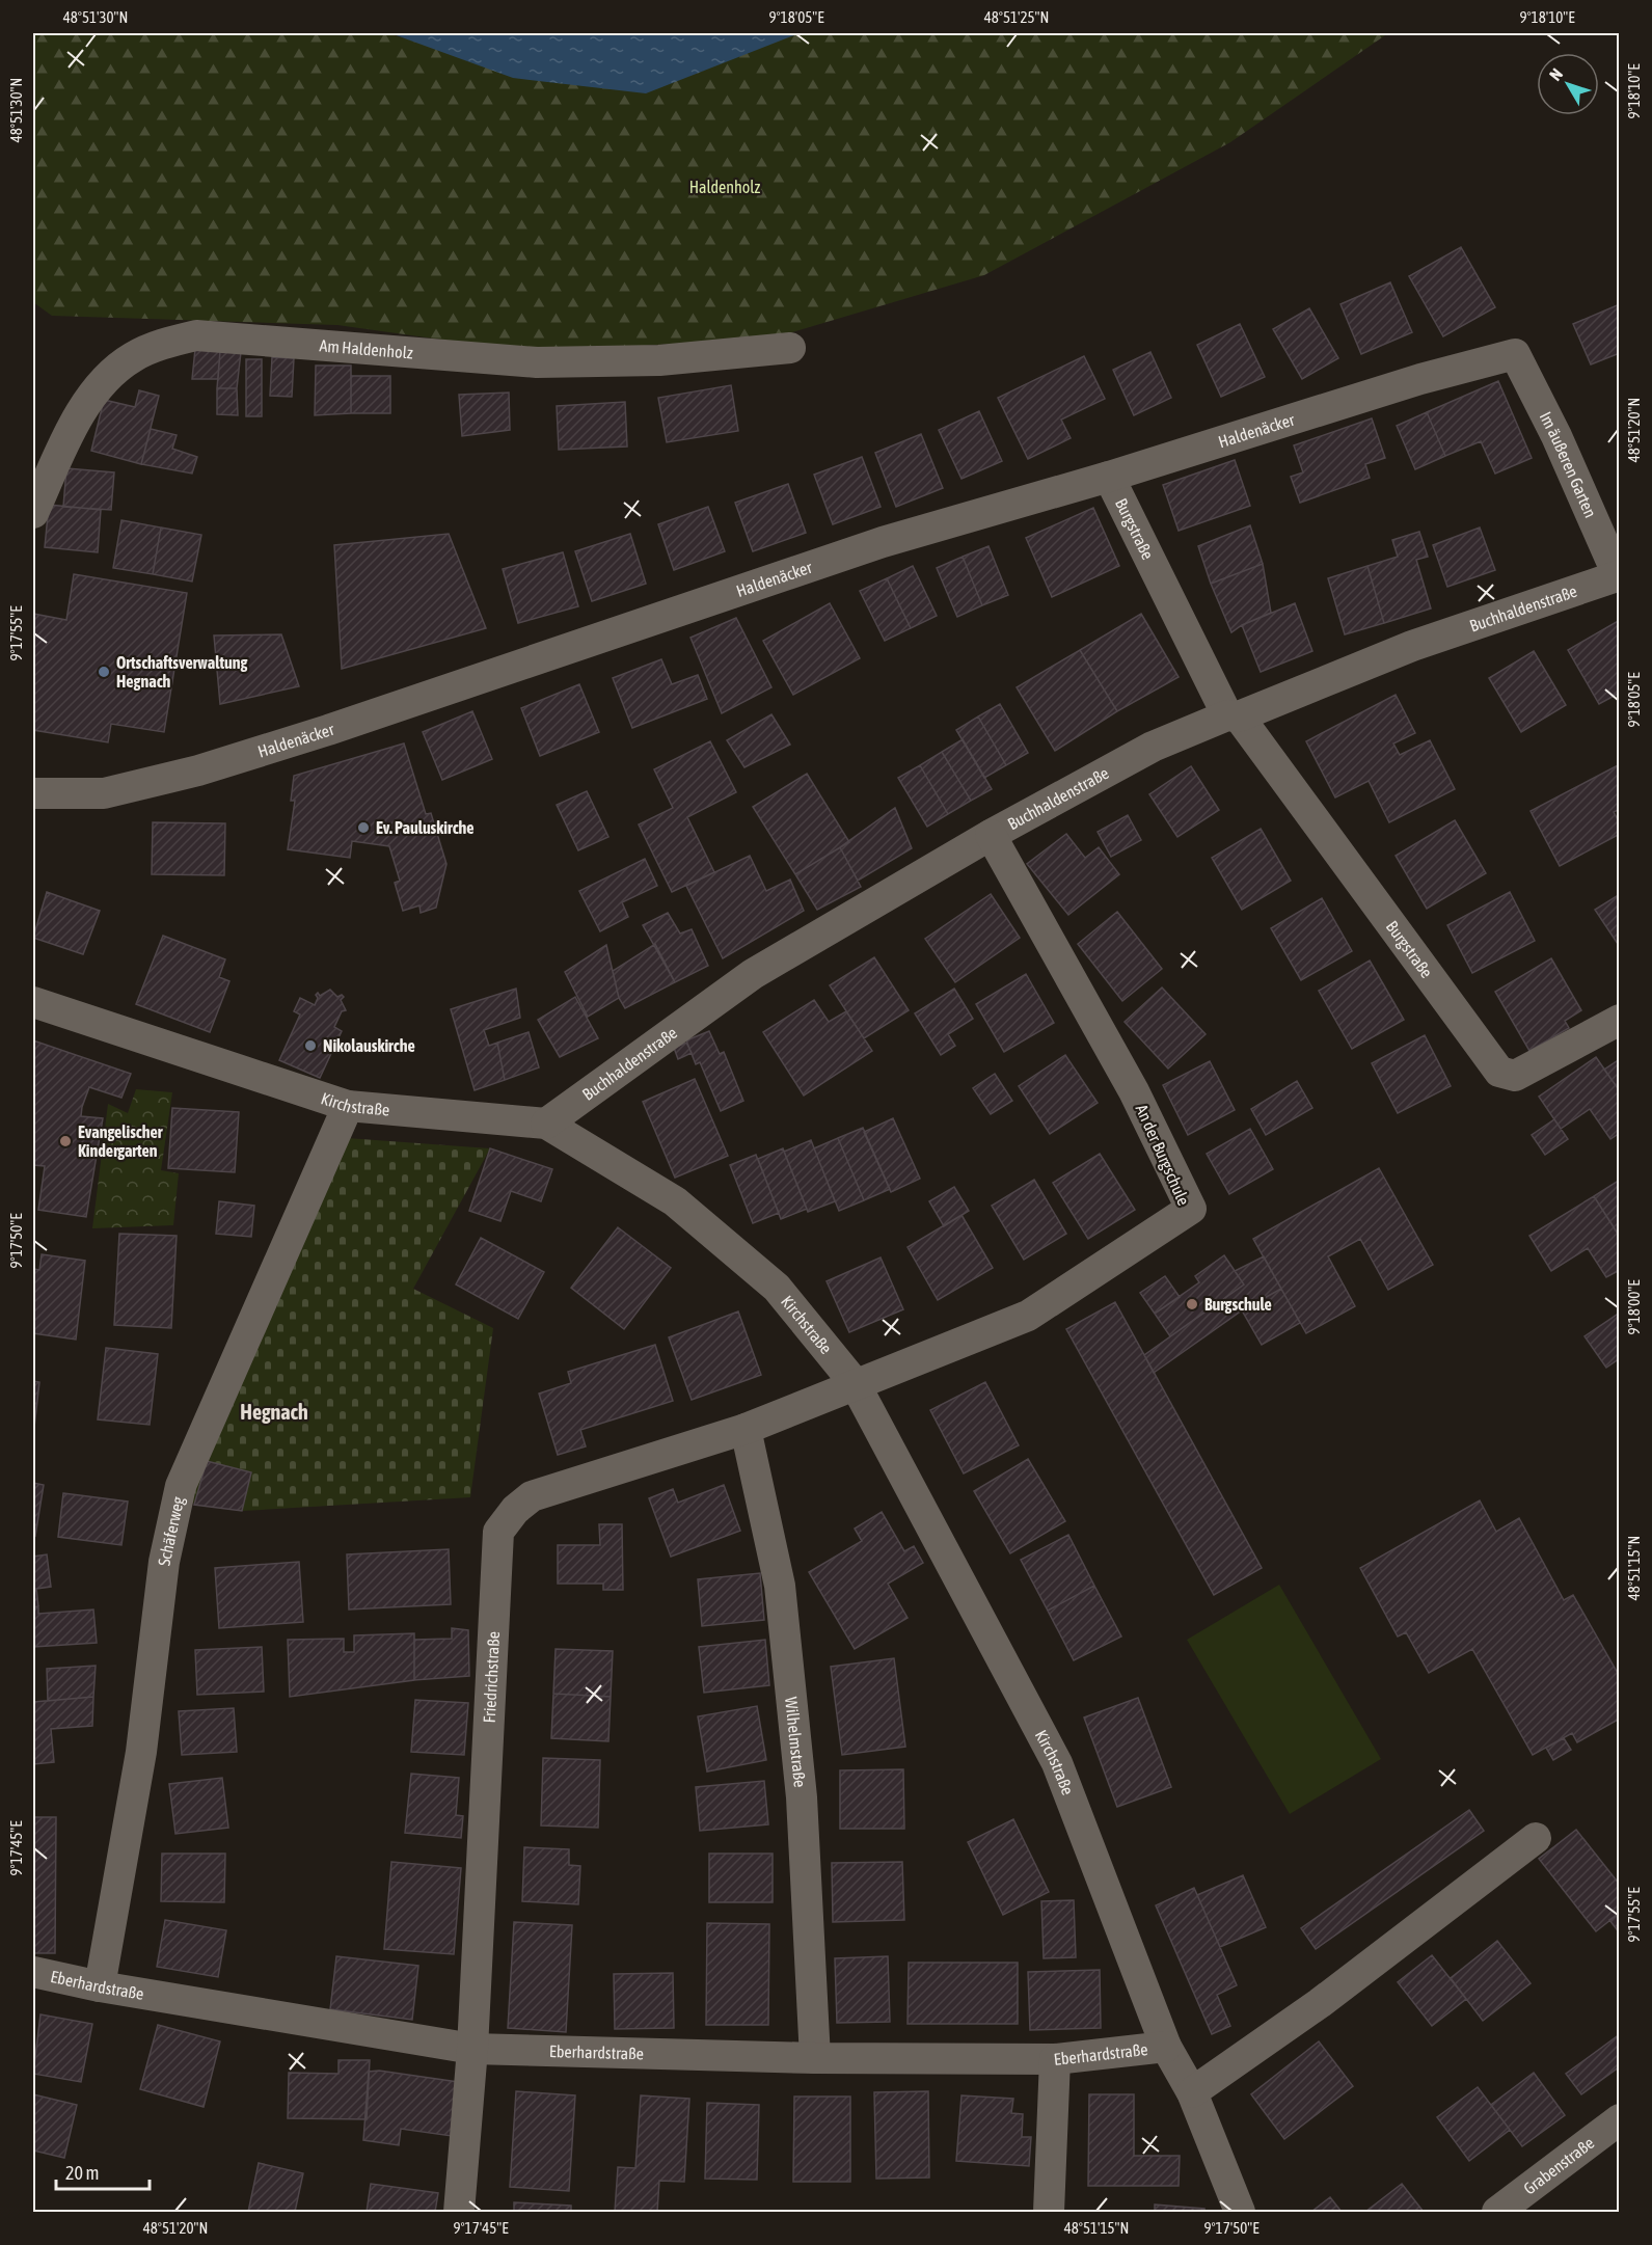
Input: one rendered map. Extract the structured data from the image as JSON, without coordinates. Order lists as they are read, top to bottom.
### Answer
{
  "streets": {
    "street": [
      "Am Haldenholz",
      "Haldenäcker",
      "Im äußeren Garten",
      "Burgstraße",
      "Buchhaldenstraße",
      "Kirchstraße",
      "An der Burgschule",
      "Schäferweg",
      "Friedrichstraße",
      "Wilhelmstraße",
      "Eberhardstraße",
      "Grabenstraße"
    ]
  },
  "crossings": [
    ["Haldenäcker", "Im äußeren Garten"],
    ["Haldenäcker", "Burgstraße"],
    ["Im äußeren Garten", "Buchhaldenstraße"],
    ["Burgstraße", "Buchhaldenstraße"],
    ["Buchhaldenstraße", "Kirchstraße"],
    ["Buchhaldenstraße", "An der Burgschule"],
    ["Kirchstraße", "An der Burgschule"],
    ["Kirchstraße", "Schäferweg"],
    ["Kirchstraße", "Friedrichstraße"],
    ["Kirchstraße", "Eberhardstraße"],
    ["An der Burgschule", "Friedrichstraße"],
    ["Schäferweg", "Eberhardstraße"],
    ["Friedrichstraße", "Wilhelmstraße"],
    ["Friedrichstraße", "Eberhardstraße"],
    ["Wilhelmstraße", "Eberhardstraße"]
  ],
  "districts": ["Hegnach"],
  "parks": ["Haldenholz"],
  "places": [
    "Ortschaftsverwaltung Hegnach",
    "Ev. Pauluskirche",
    "Nikolauskirche",
    "Evangelischer Kindergarten",
    "Burgschule"
  ],
  "scale_bar": "20 m",
  "north": "top left",
  "coordinates": [
    "48°51'30\"N",
    "9°18'05\"E",
    "48°51'25\"N",
    "9°18'10\"E",
    "48°51'20\"N",
    "9°17'55\"E",
    "9°17'50\"E",
    "9°18'00\"E",
    "48°51'15\"N",
    "9°17'45\"E"
  ]
}
